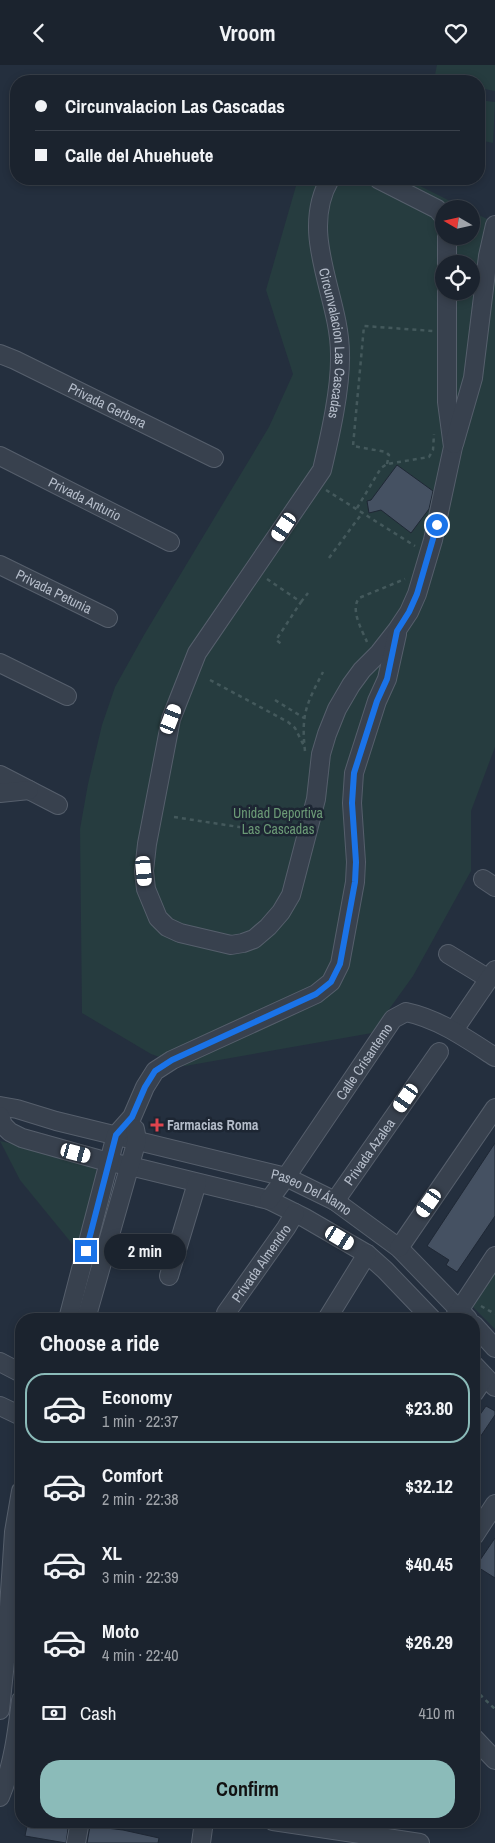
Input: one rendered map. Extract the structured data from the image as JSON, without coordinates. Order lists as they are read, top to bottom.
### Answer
{
  "streets": {
    "street": [
      "Circunvalacion Las Cascadas",
      "Privada Gerbera",
      "Privada Anturio",
      "Privada Petunia",
      "Calle Crisantemo",
      "Privada Azalea",
      "Paseo Del Álamo",
      "Privada Almendro"
    ]
  },
  "crossings": [
    ["Calle Crisantemo", "Paseo Del Álamo"],
    ["Privada Azalea", "Paseo Del Álamo"],
    ["Paseo Del Álamo", "Privada Almendro"]
  ],
  "parks": ["Unidad Deportiva Las Cascadas"],
  "places": {
    "health": ["Farmacias Roma"]
  },
  "north": "left",
  "page": {
    "header": "Vroom",
    "banner": ["Circunvalacion Las Cascadas", "Calle del Ahuehuete"],
    "bubble": "2 min",
    "heading": "Choose a ride",
    "list": [
      {
        "name": "Economy",
        "note": "1 min · 22:37",
        "value": "$23.80"
      },
      {
        "name": "Comfort",
        "note": "2 min · 22:38",
        "value": "$32.12"
      },
      {
        "name": "XL",
        "note": "3 min · 22:39",
        "value": "$40.45"
      },
      {
        "name": "Moto",
        "note": "4 min · 22:40",
        "value": "$26.29"
      }
    ],
    "pay": ["Cash", "410 m"],
    "buttons": "Confirm"
  }
}
